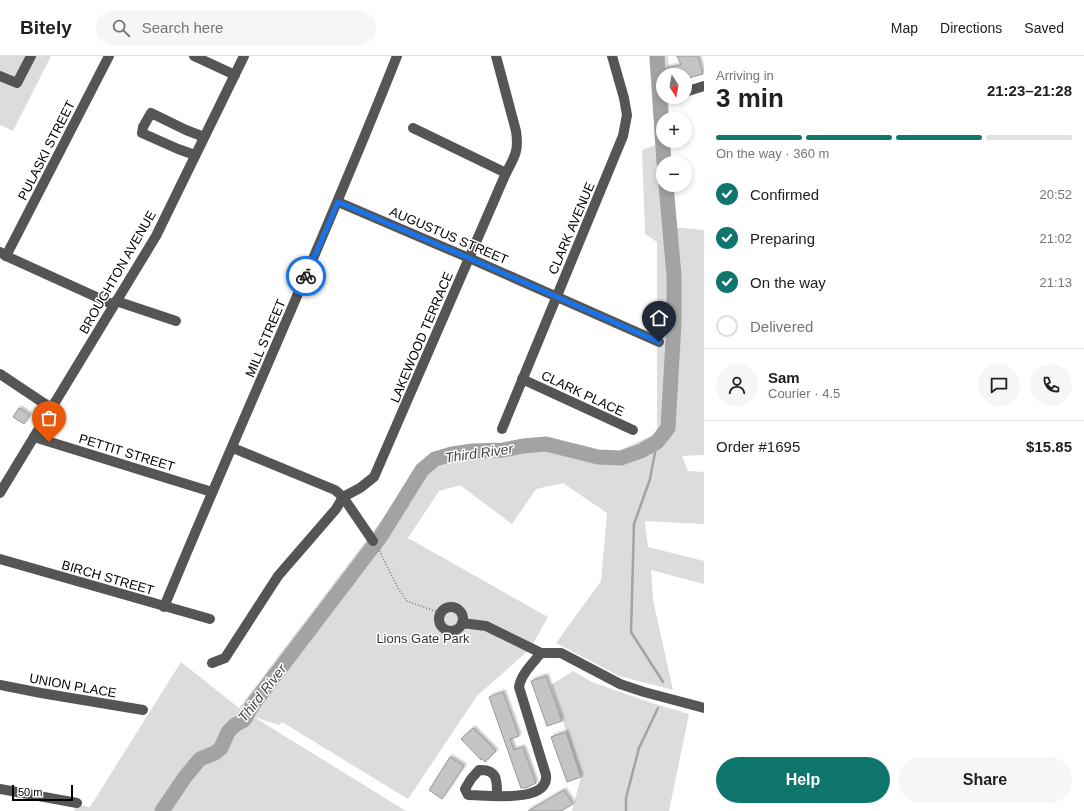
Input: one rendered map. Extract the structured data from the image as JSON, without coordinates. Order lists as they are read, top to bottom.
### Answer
{
  "streets": {
    "street": [
      "PULASKI STREET",
      "CLARK AVENUE",
      "AUGUSTUS STREET",
      "BROUGHTON AVENUE",
      "LAKEWOOD TERRACE",
      "MILL STREET",
      "CLARK PLACE",
      "PETTIT STREET",
      "BIRCH STREET",
      "UNION PLACE"
    ]
  },
  "crossings": [
    ["CLARK AVENUE", "AUGUSTUS STREET"],
    ["CLARK AVENUE", "CLARK PLACE"],
    ["AUGUSTUS STREET", "LAKEWOOD TERRACE"],
    ["AUGUSTUS STREET", "MILL STREET"],
    ["BROUGHTON AVENUE", "PETTIT STREET"],
    ["MILL STREET", "PETTIT STREET"],
    ["MILL STREET", "BIRCH STREET"]
  ],
  "water": ["Third River"],
  "parks": ["Lions Gate Park"],
  "scale_bar": "50 m",
  "north": "bottom",
  "page": {
    "header": "Bitely",
    "search": "Search here",
    "nav": ["Map", "Directions", "Saved"],
    "heading": ["3 min", "Arriving in", "21:23–21:28"],
    "panel": [
      "Sam",
      "Courier · 4.5",
      "Order #1695",
      "$15.85"
    ],
    "map_buttons": ["+", "−"],
    "bar": "On the way · 360 m",
    "list": [
      ["Confirmed", "20:52"],
      ["Preparing", "21:02"],
      ["On the way", "21:13"],
      "Delivered"
    ],
    "buttons": ["Help", "Share"],
    "scale": "50 m"
  }
}
